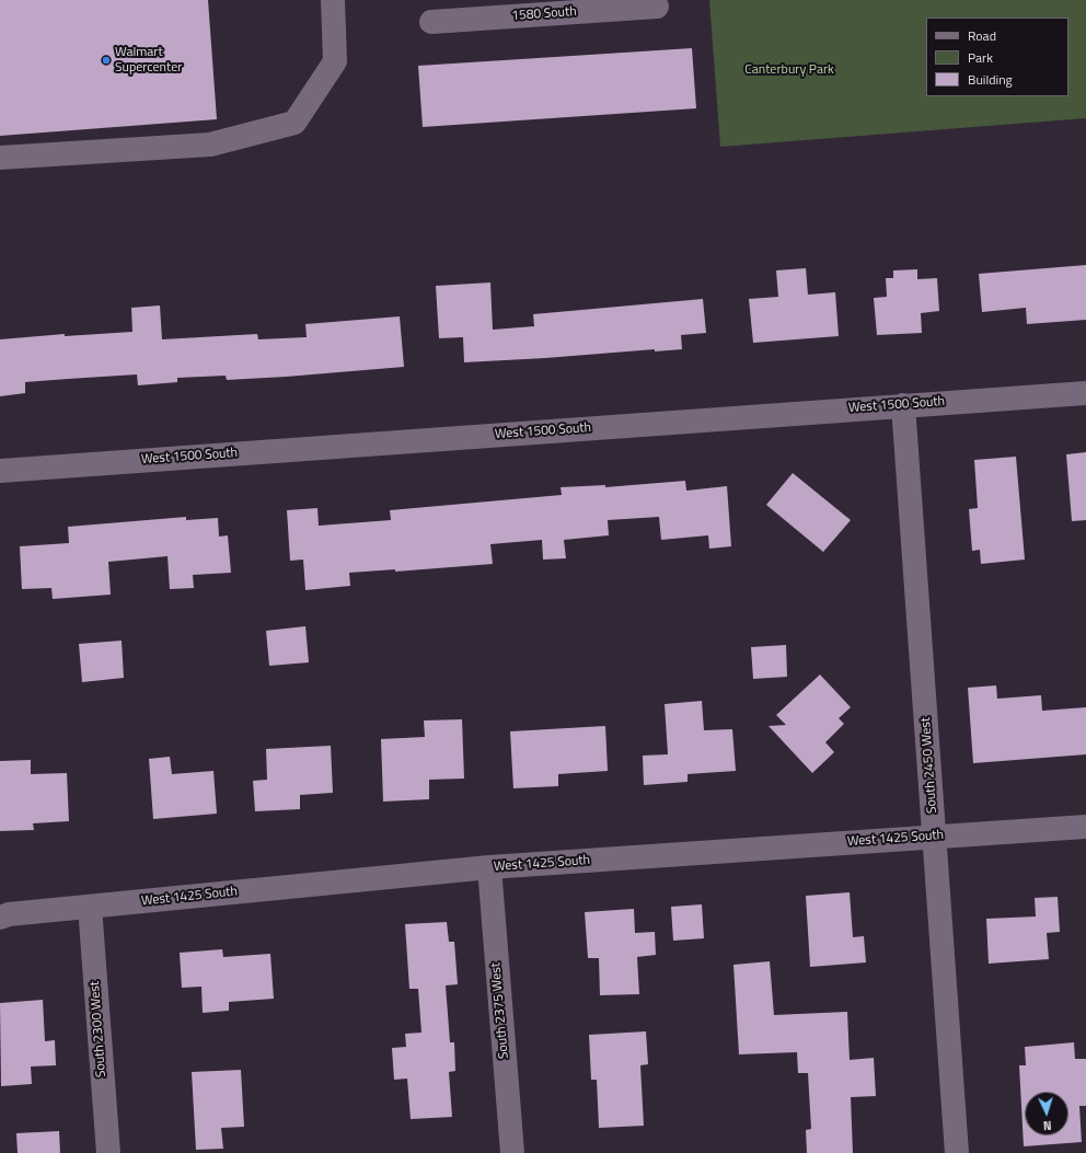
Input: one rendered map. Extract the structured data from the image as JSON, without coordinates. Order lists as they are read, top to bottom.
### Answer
{
  "streets": {
    "street": [
      "1580 South",
      "West 1500 South",
      "South 2450 West",
      "West 1425 South",
      "South 2375 West",
      "South 2300 West"
    ]
  },
  "crossings": [
    ["West 1500 South", "South 2450 West"],
    ["South 2450 West", "West 1425 South"],
    ["West 1425 South", "South 2375 West"],
    ["West 1425 South", "South 2300 West"]
  ],
  "parks": ["Canterbury Park"],
  "places": ["Walmart Supercenter"],
  "legend": ["Road", "Park", "Building"],
  "north": "bottom"
}
